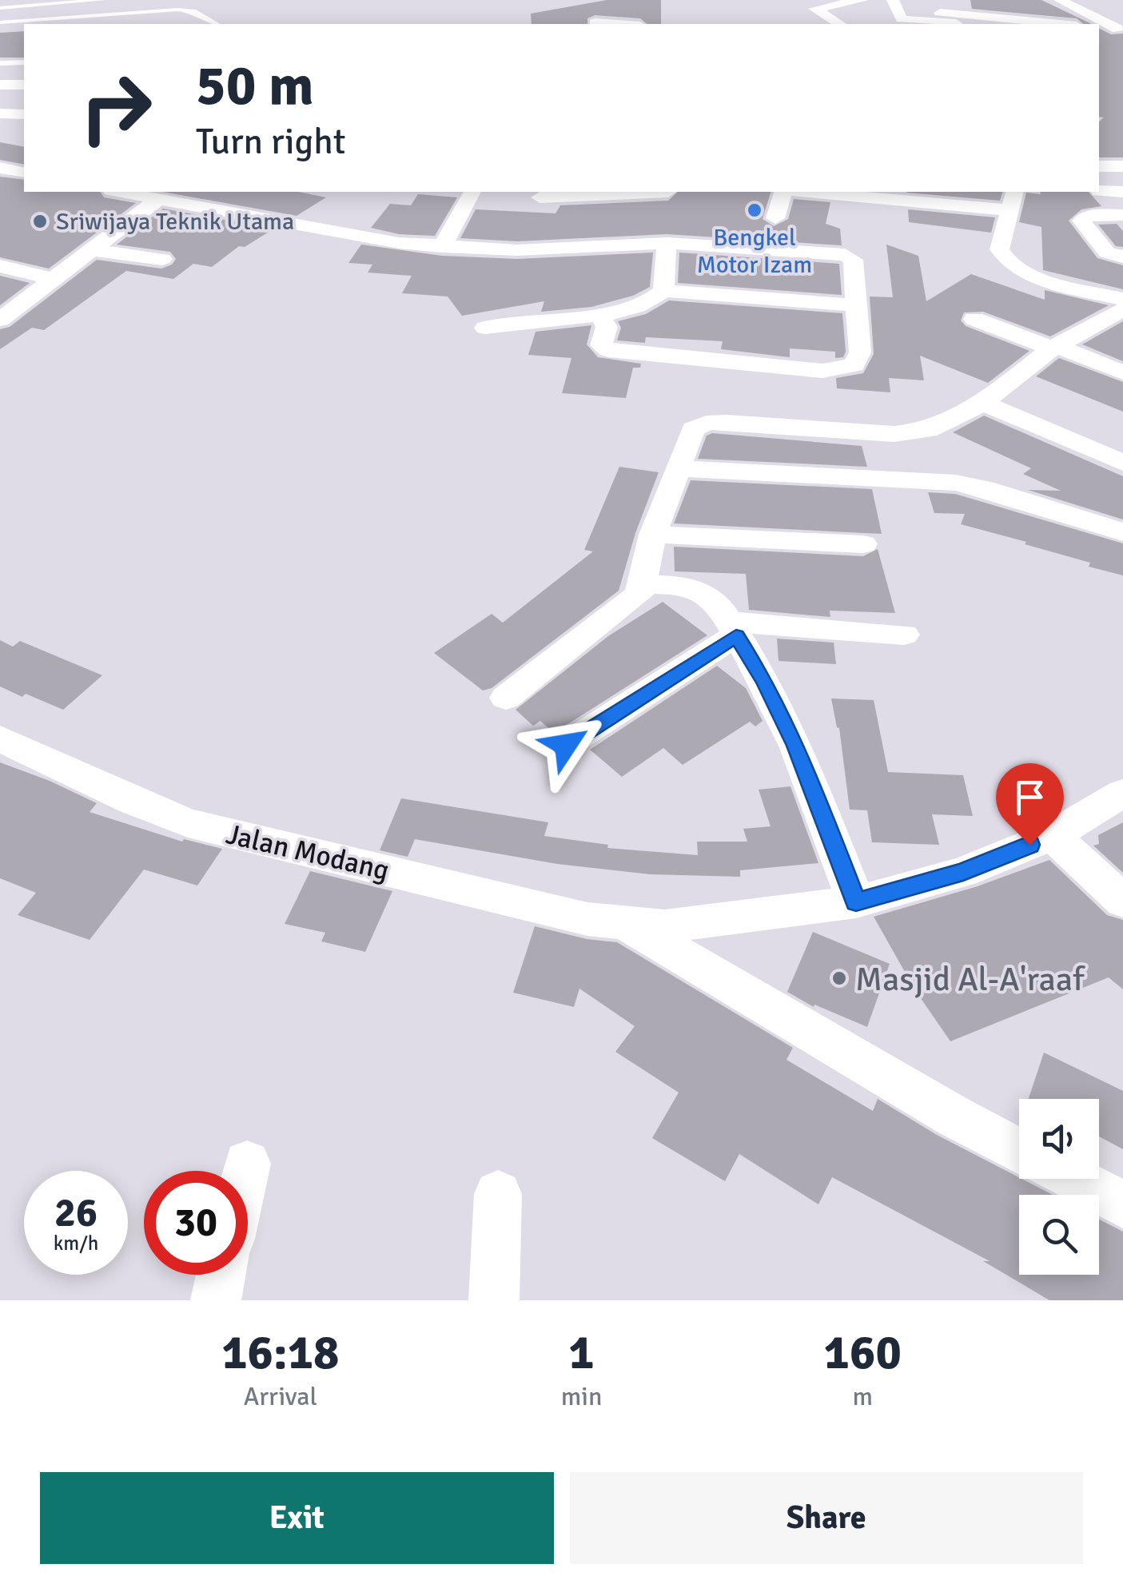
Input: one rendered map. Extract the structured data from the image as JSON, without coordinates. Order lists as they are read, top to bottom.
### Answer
{
  "streets": {
    "street": ["Jalan Modang"]
  },
  "places": ["Bengkel Motor Izam", "Sriwijaya Teknik Utama", "Masjid Al-A'raaf"],
  "page": {
    "turn": ["50 m", "Turn right"],
    "speed": "26 km/h",
    "limit": "30",
    "eta": [
      "16:18",
      "Arrival",
      "1",
      "min",
      "160",
      "m"
    ],
    "buttons": ["Exit", "Share"]
  }
}
